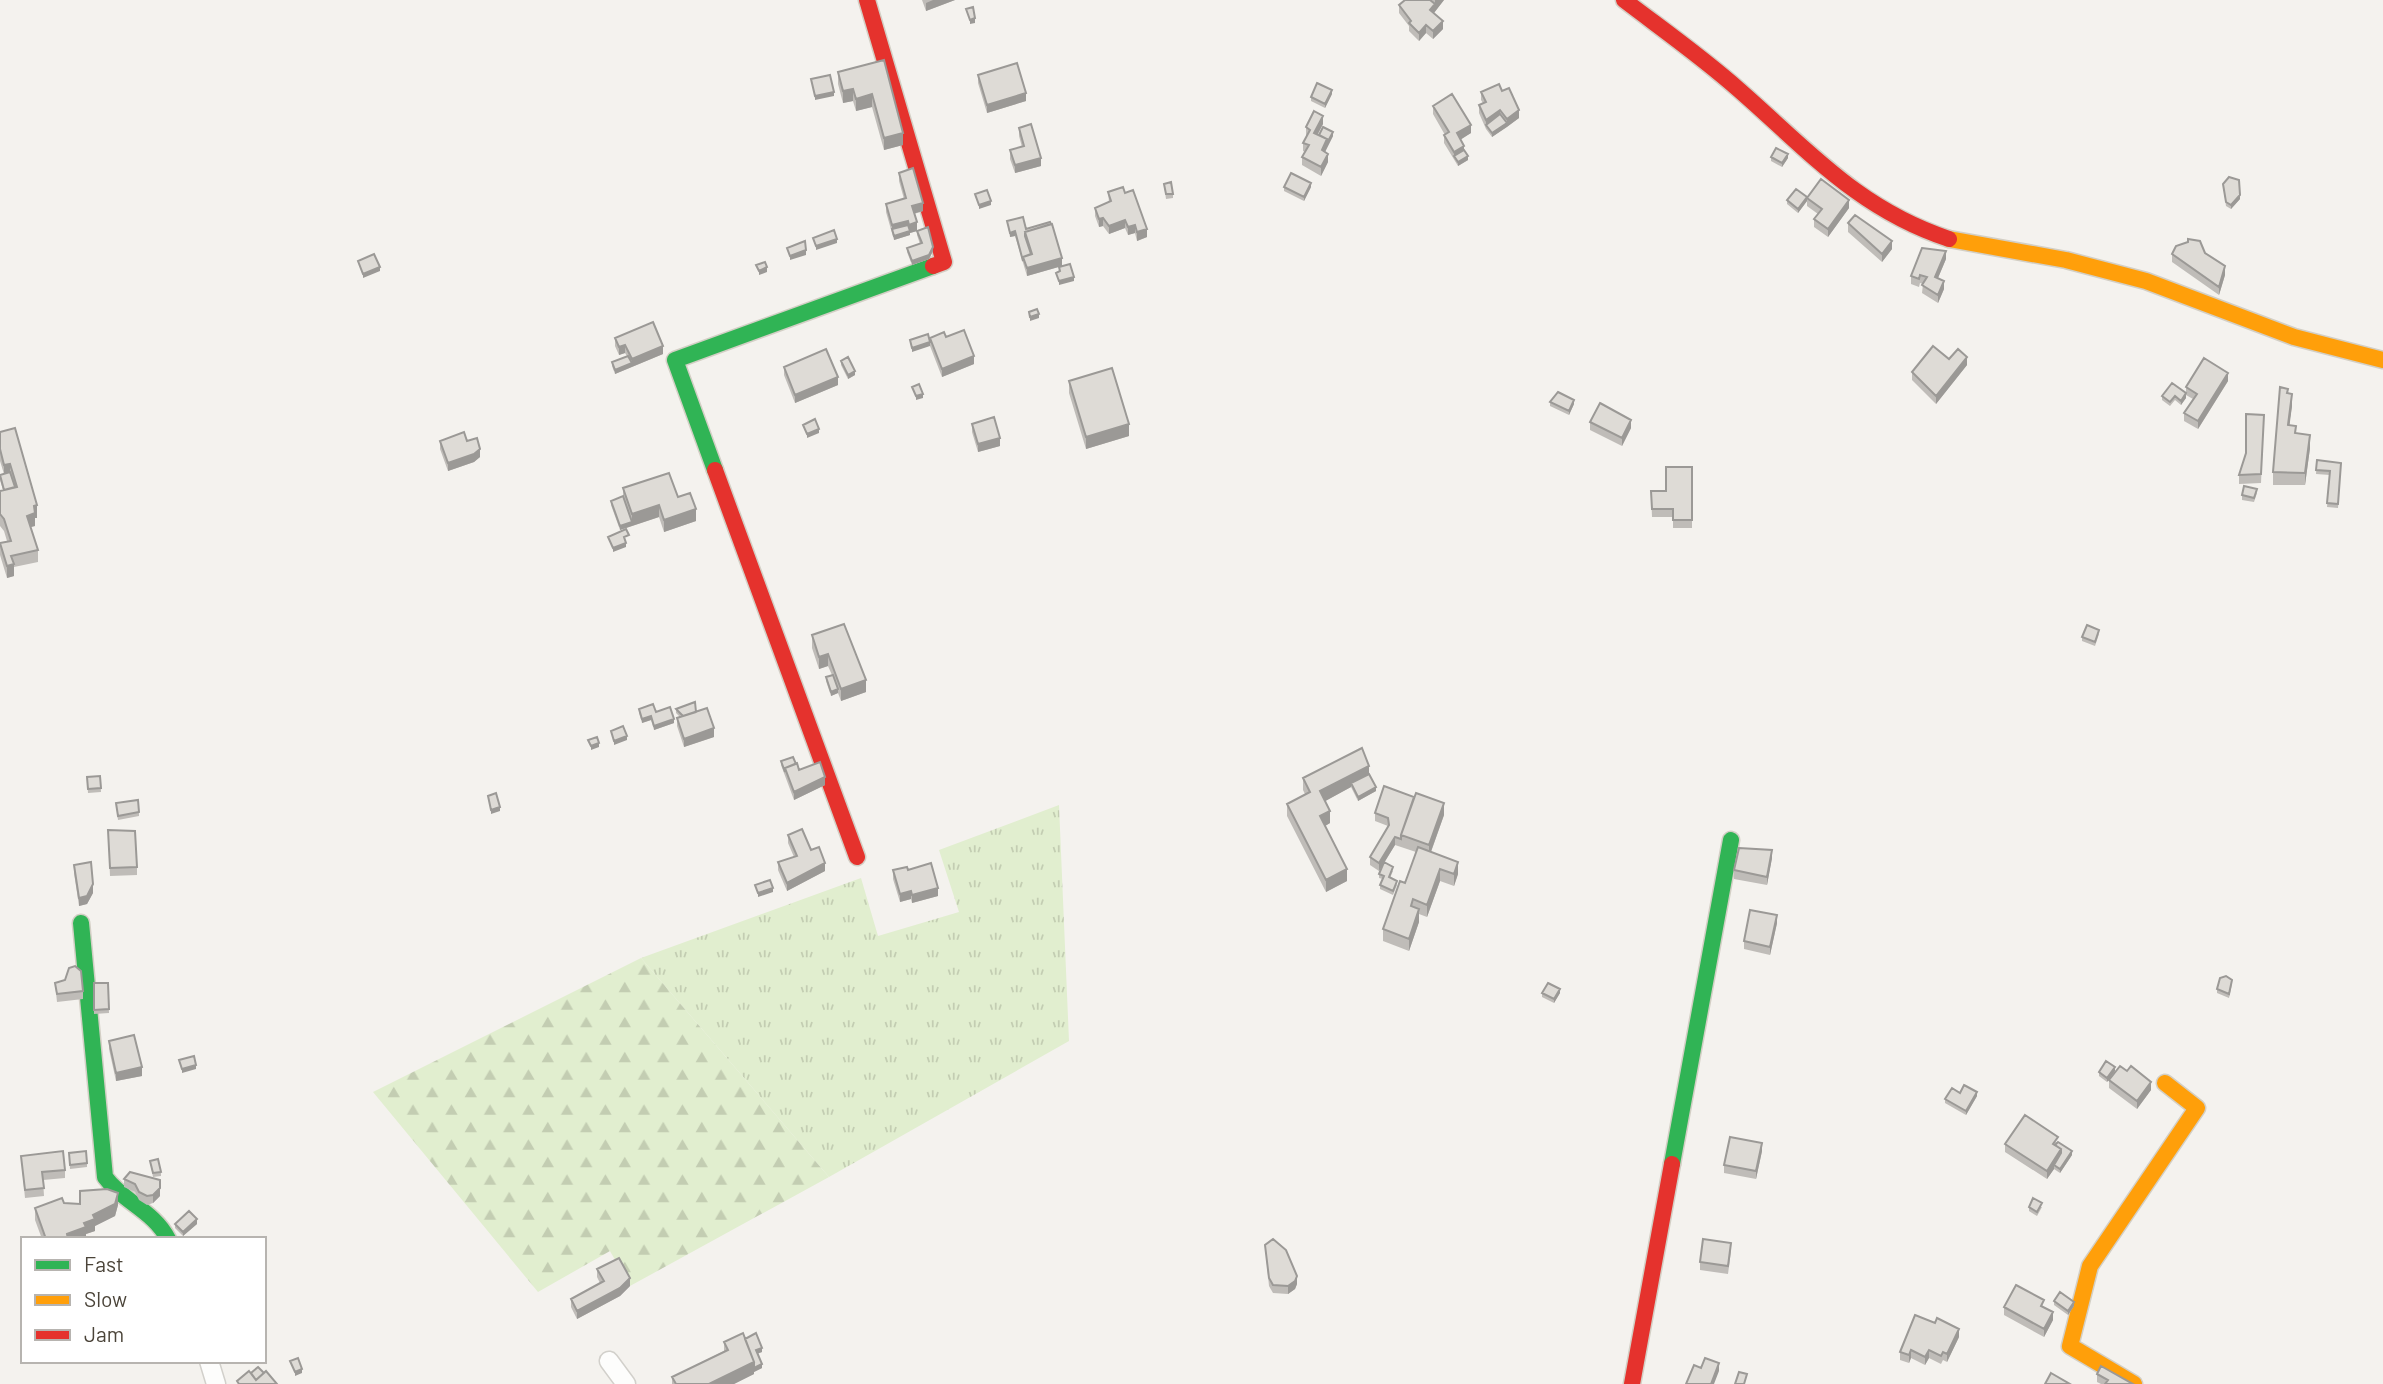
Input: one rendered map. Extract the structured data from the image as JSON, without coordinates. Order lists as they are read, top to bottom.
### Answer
{
  "legend": ["Fast", "Slow", "Jam"]
}
